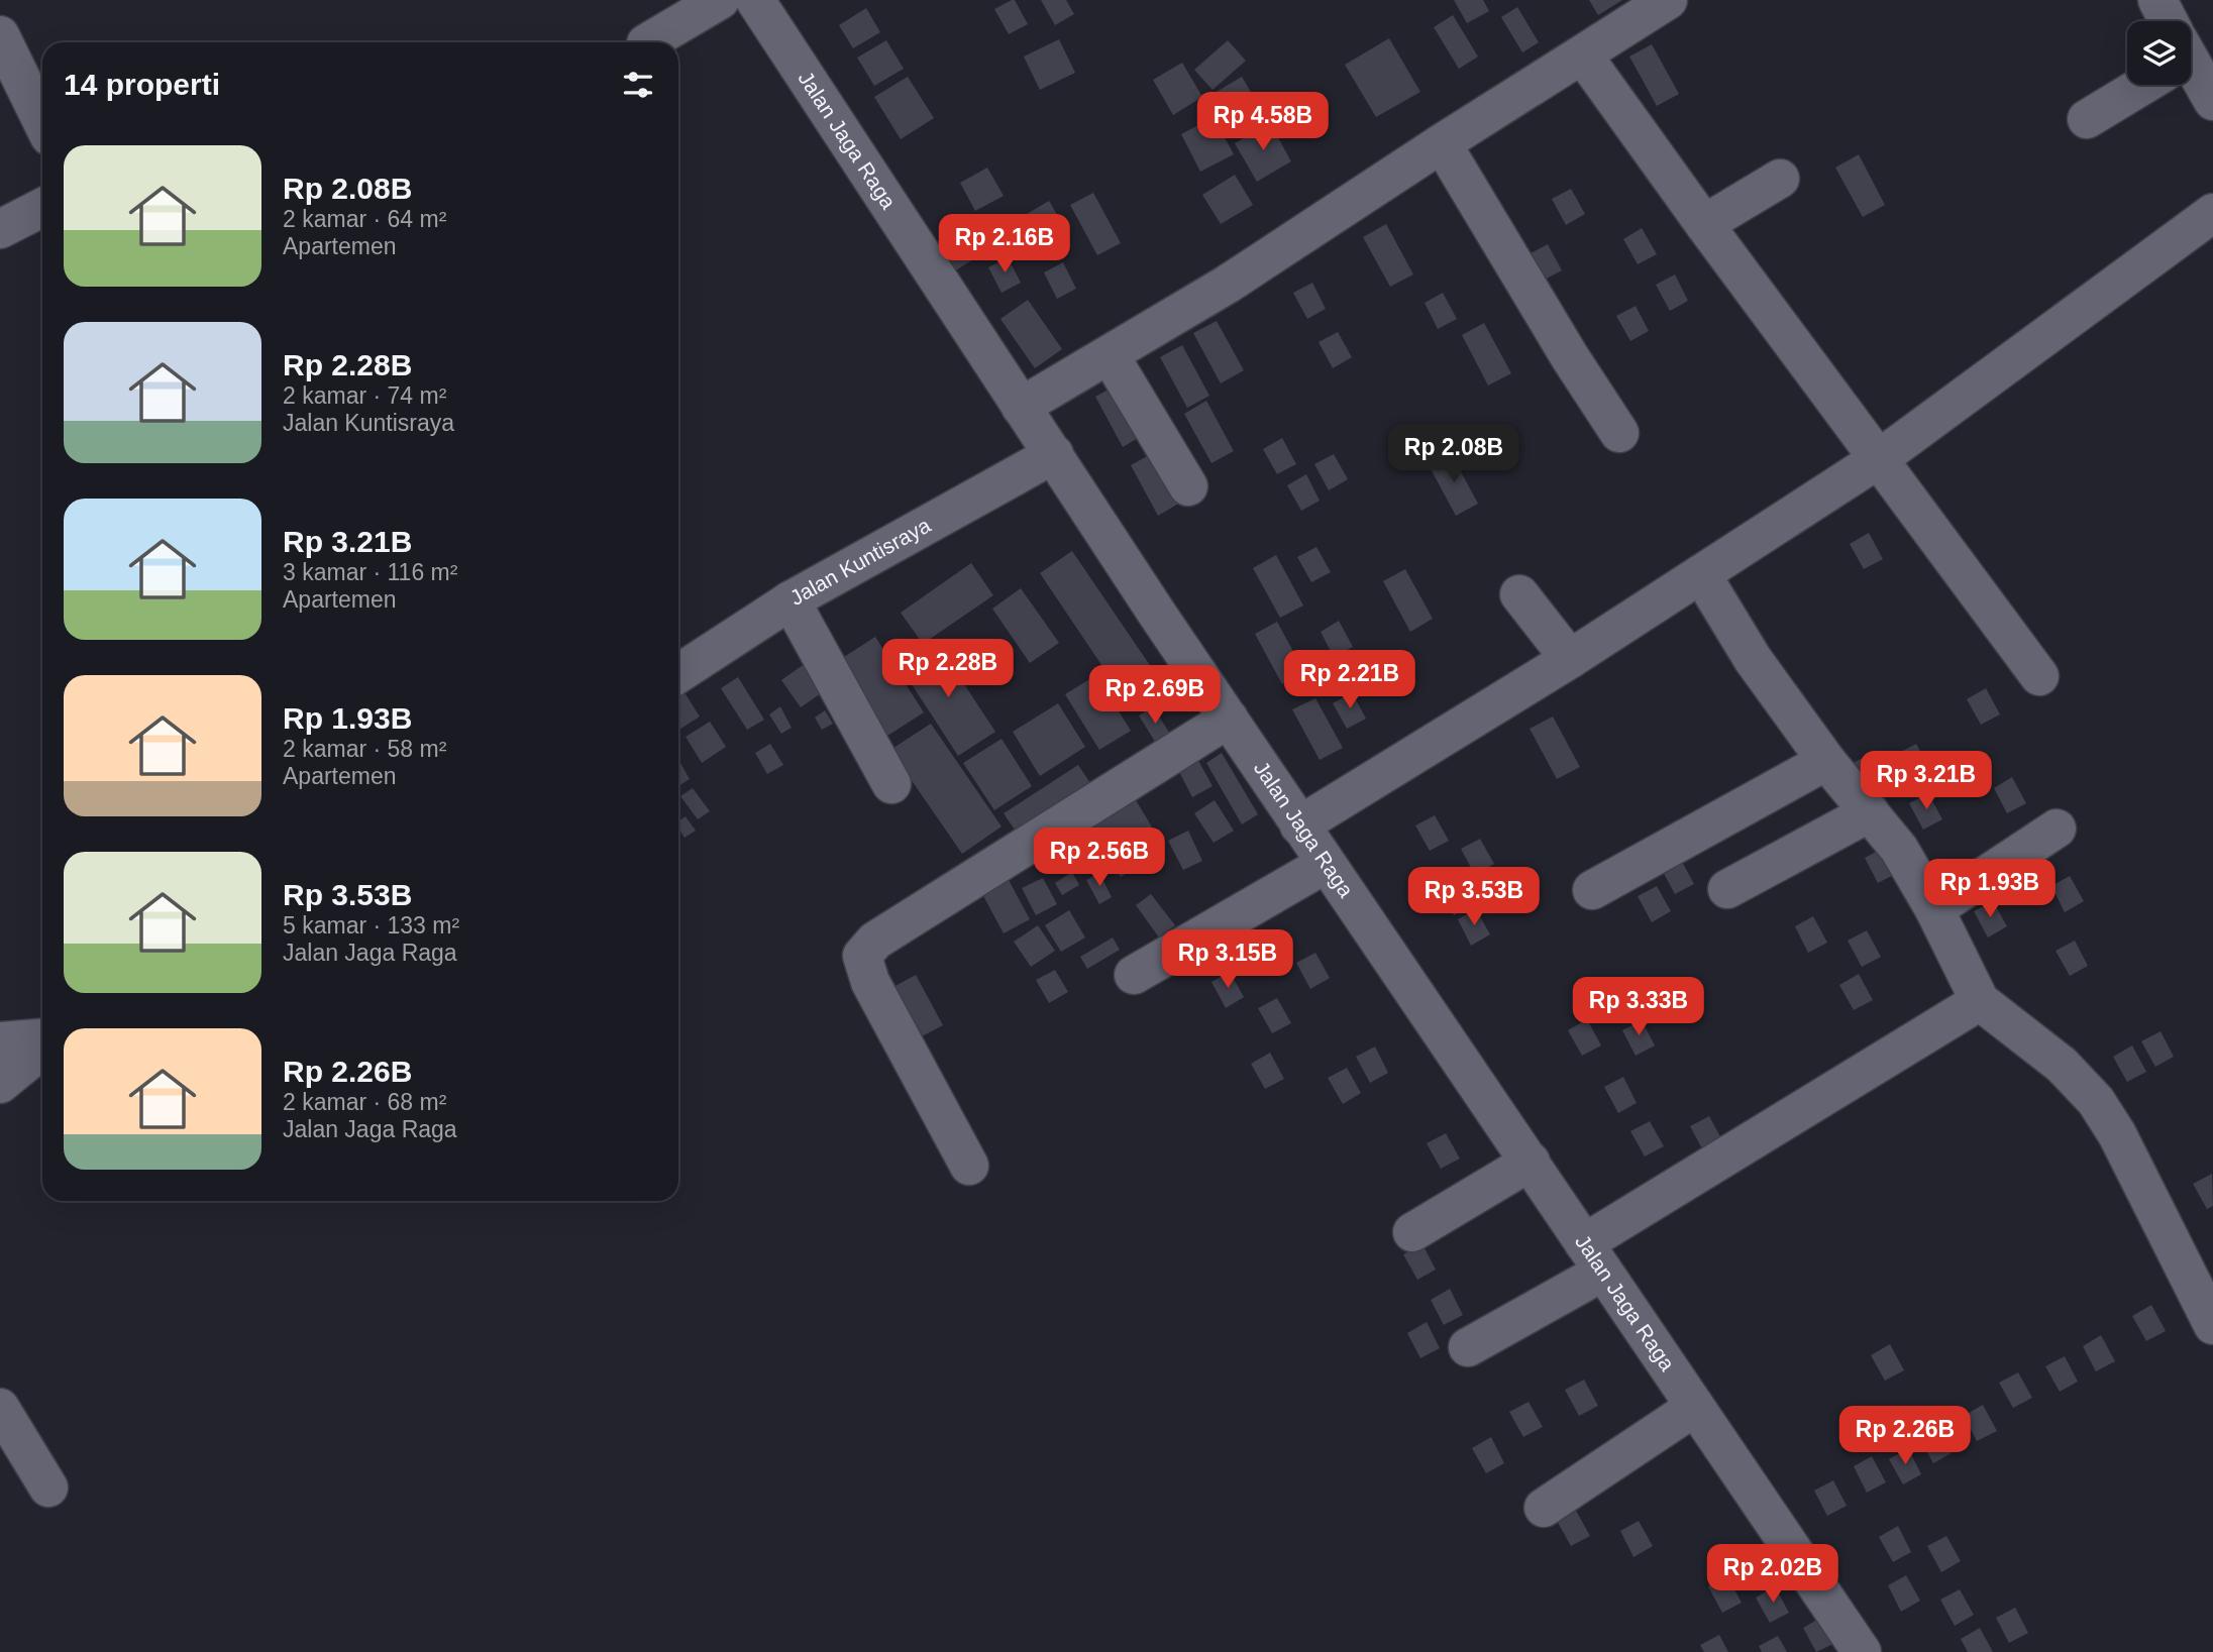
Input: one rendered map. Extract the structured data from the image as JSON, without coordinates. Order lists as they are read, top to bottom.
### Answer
{
  "streets": {
    "street": ["Jalan Jaga Raga", "Jalan Kuntisraya"]
  },
  "crossings": [
    ["Jalan Jaga Raga", "Jalan Kuntisraya"]
  ],
  "page": {
    "heading": "14 properti",
    "price": [
      "Rp 4.58B",
      "Rp 2.16B",
      "Rp 2.08B",
      "Rp 2.28B",
      "Rp 2.21B",
      "Rp 2.69B",
      "Rp 3.21B",
      "Rp 2.56B",
      "Rp 1.93B",
      "Rp 3.53B",
      "Rp 3.15B",
      "Rp 3.33B",
      "Rp 2.26B",
      "Rp 2.02B"
    ],
    "list": [
      {
        "name": "Rp 2.08B",
        "note": "2 kamar · 64 m² · Apartemen"
      },
      {
        "name": "Rp 2.28B",
        "note": "2 kamar · 74 m² · Jalan Kuntisraya"
      },
      {
        "name": "Rp 3.21B",
        "note": "3 kamar · 116 m² · Apartemen"
      },
      {
        "name": "Rp 1.93B",
        "note": "2 kamar · 58 m² · Apartemen"
      },
      {
        "name": "Rp 3.53B",
        "note": "5 kamar · 133 m² · Jalan Jaga Raga"
      },
      {
        "name": "Rp 2.26B",
        "note": "2 kamar · 68 m² · Jalan Jaga Raga"
      }
    ]
  }
}
